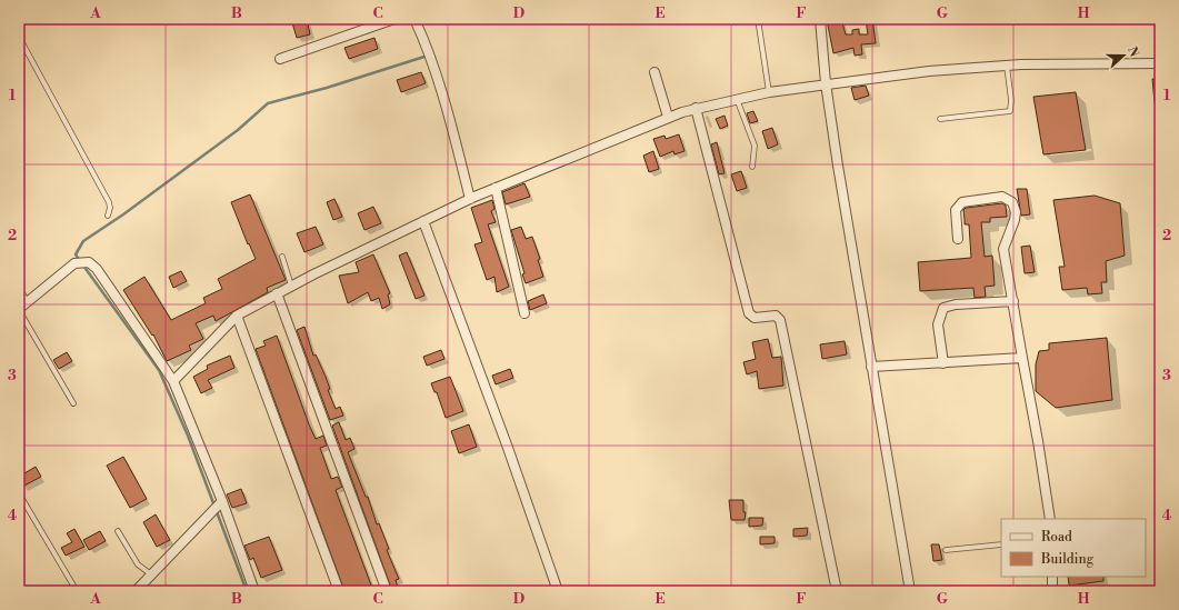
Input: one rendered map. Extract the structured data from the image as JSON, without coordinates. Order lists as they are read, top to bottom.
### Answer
{
  "legend": ["Road", "Building"],
  "north": "right",
  "grid": {
    "columns": [
      "A",
      "B",
      "C",
      "D",
      "E",
      "F",
      "G",
      "H"
    ],
    "rows": [
      "1",
      "2",
      "3",
      "4"
    ]
  }
}
